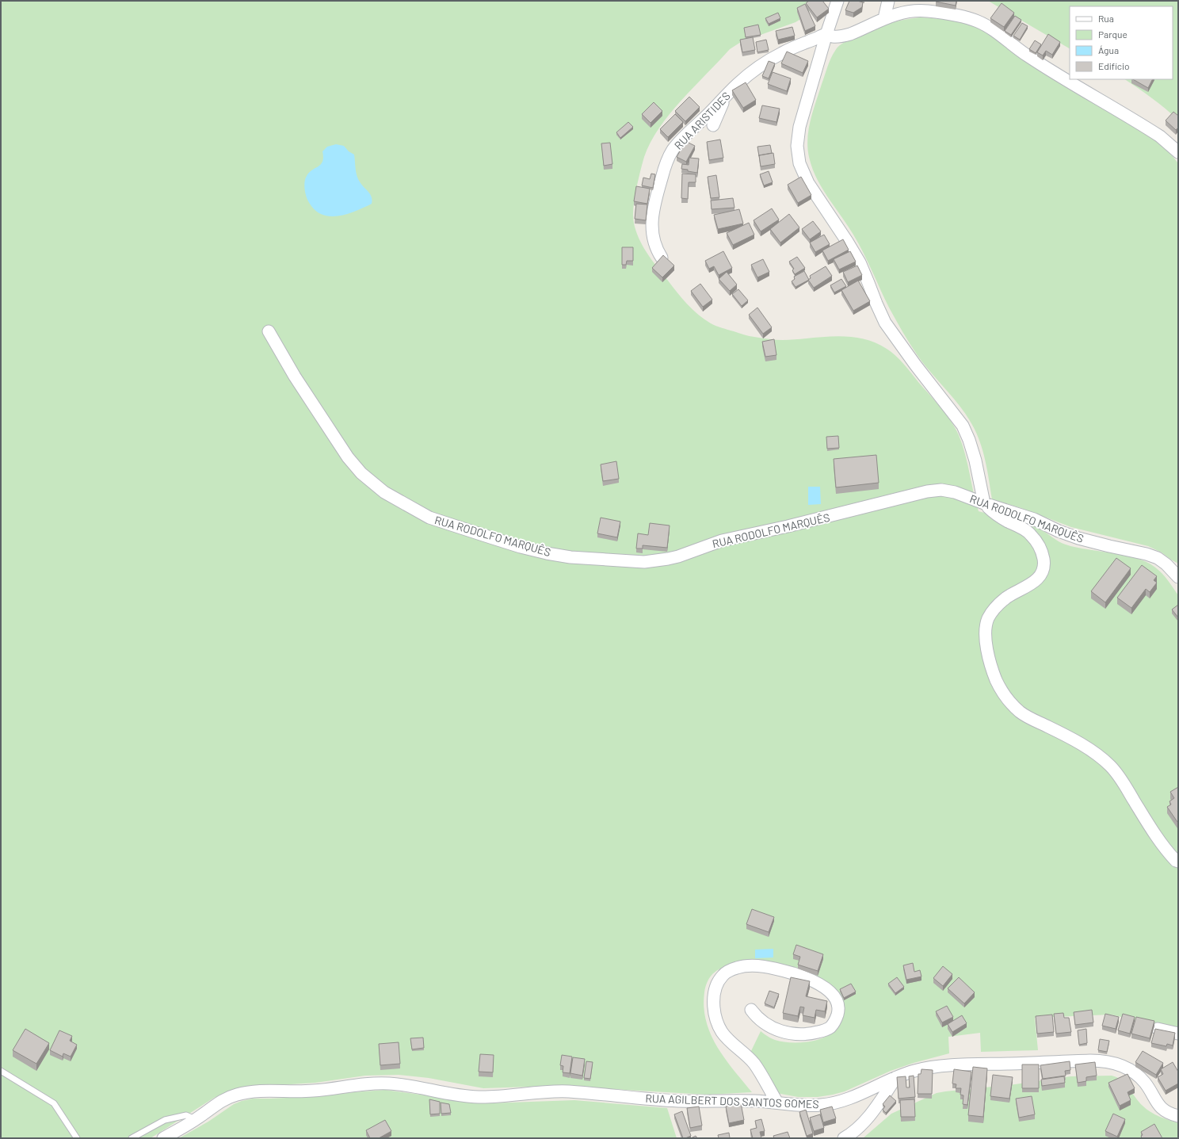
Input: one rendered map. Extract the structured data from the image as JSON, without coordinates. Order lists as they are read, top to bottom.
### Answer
{
  "streets": {
    "street": ["RUA ARISTIDES", "RUA RODOLFO MARQUÊS", "RUA AGILBERT DOS SANTOS GOMES"]
  },
  "legend": [
    "Rua",
    "Parque",
    "Água",
    "Edifício"
  ]
}
